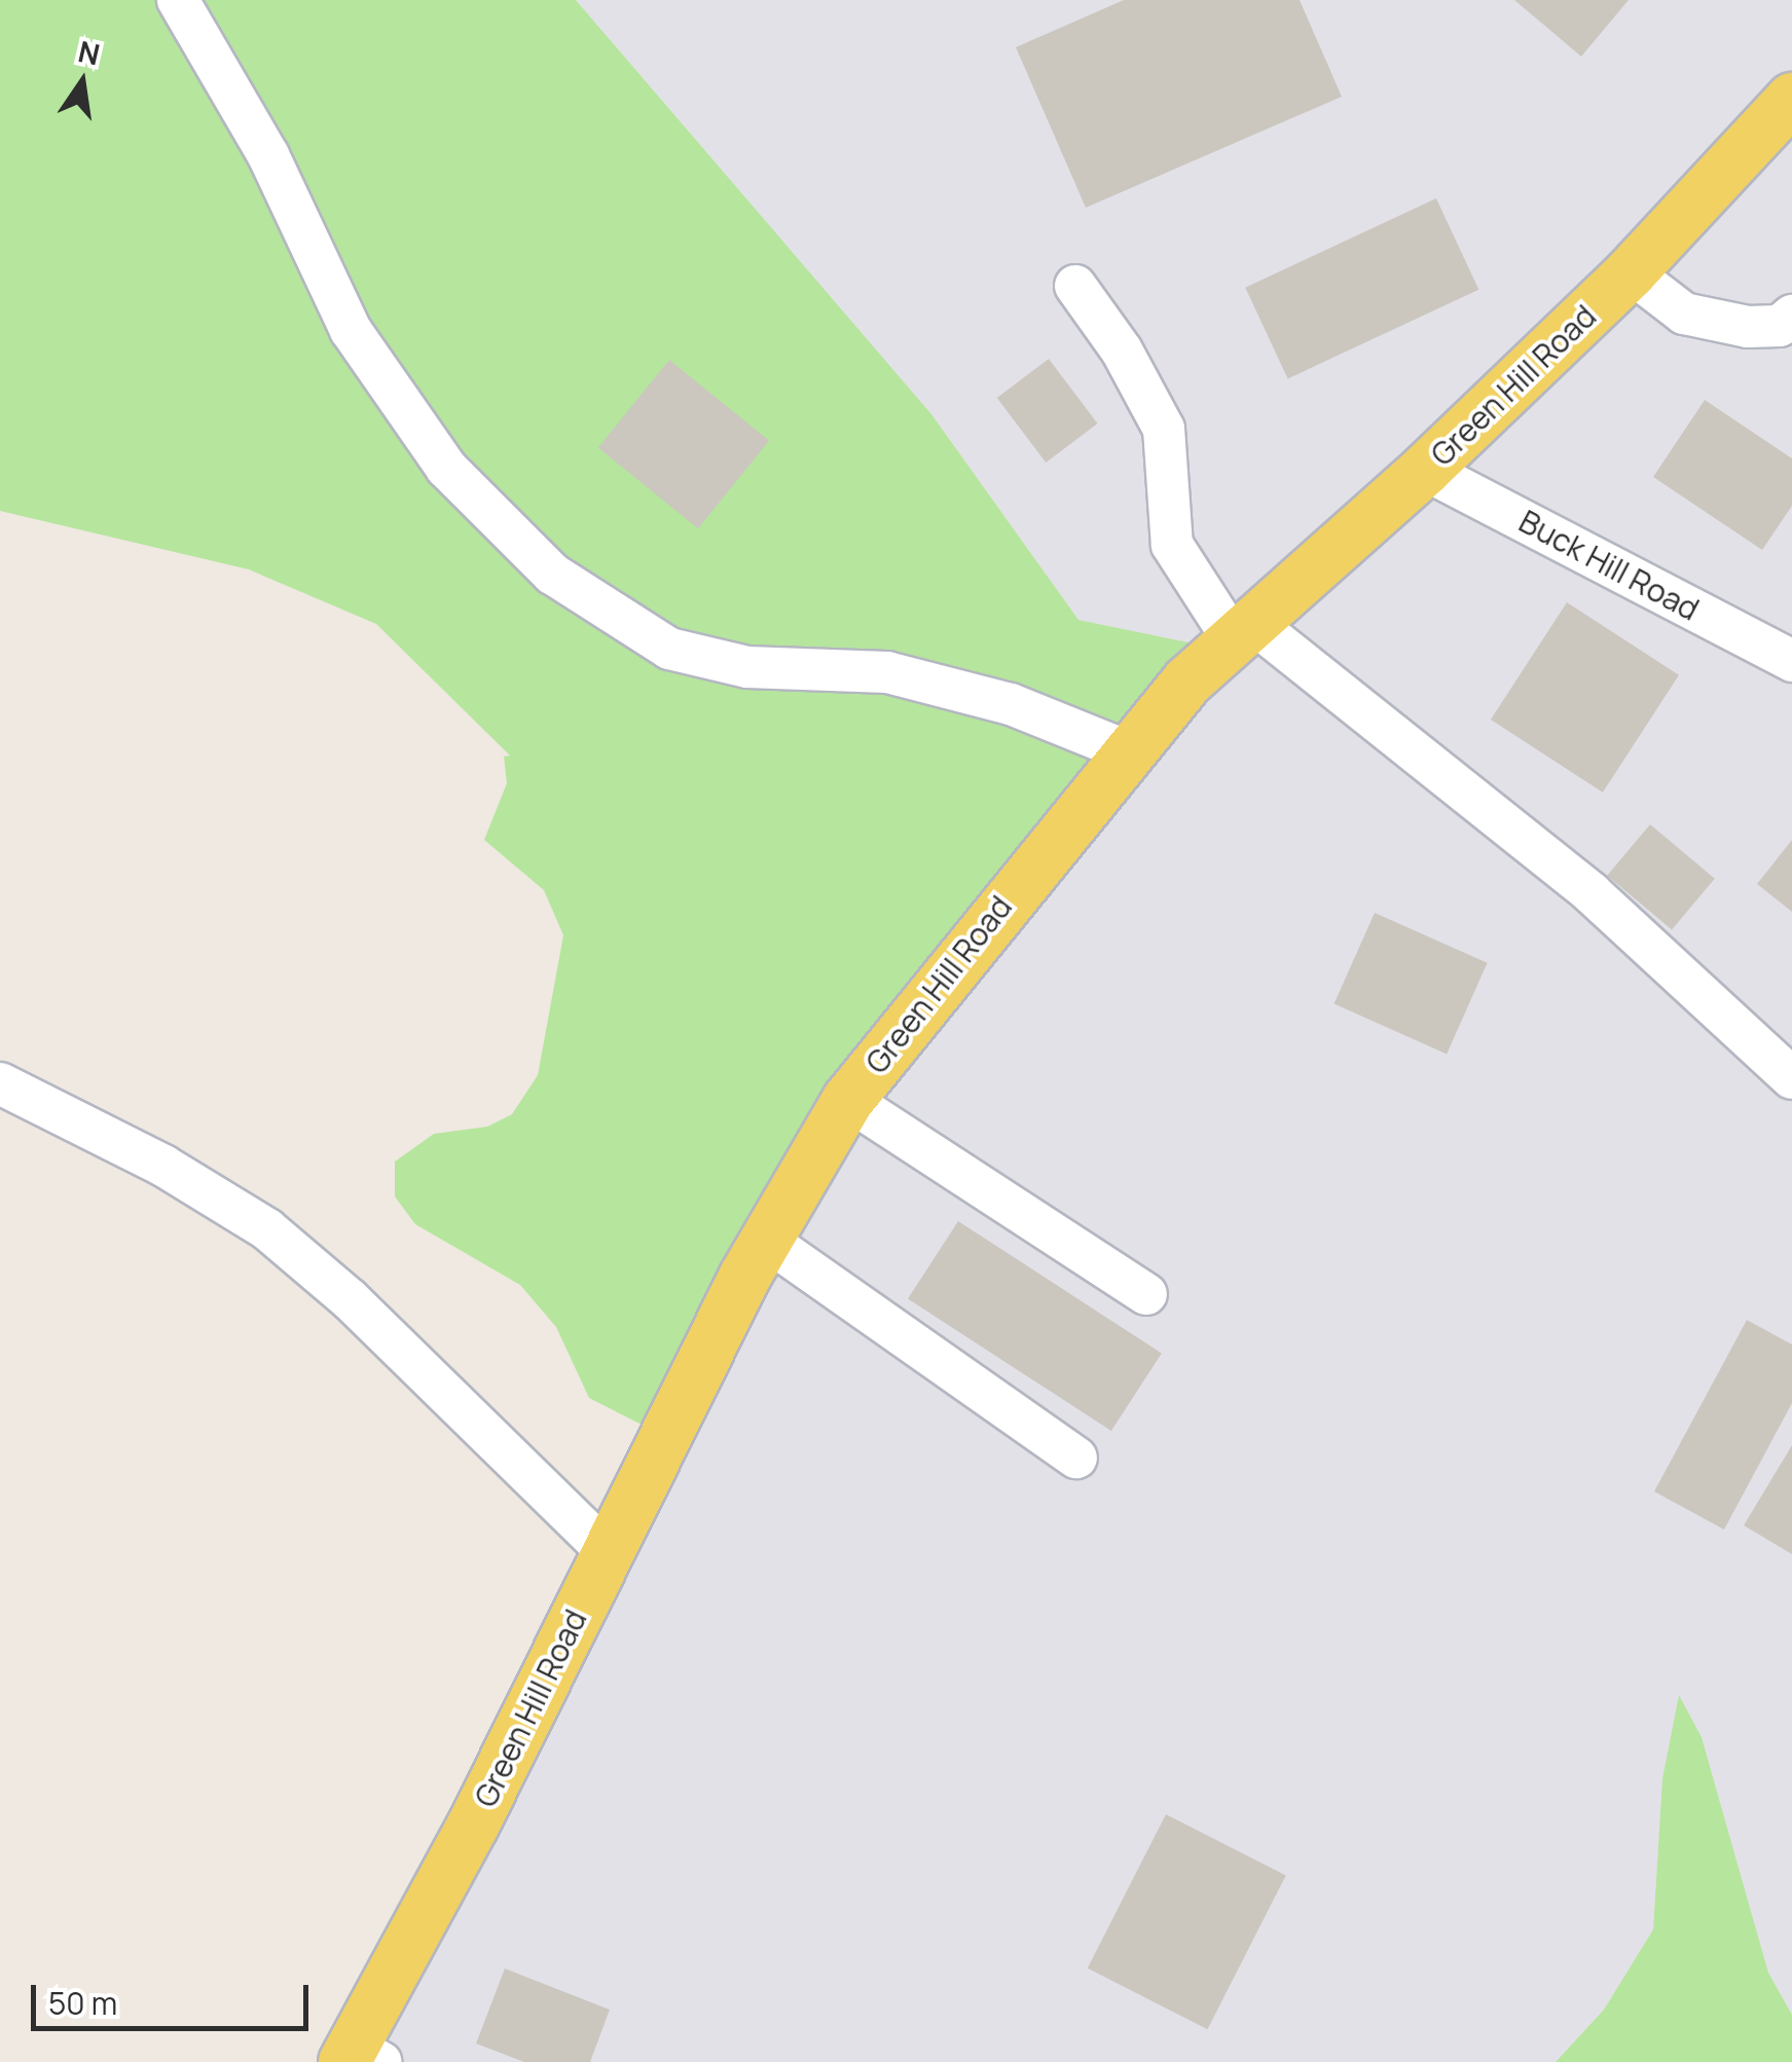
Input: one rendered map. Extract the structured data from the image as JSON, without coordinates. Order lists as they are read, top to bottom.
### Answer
{
  "streets": {
    "main road": ["Green Hill Road"],
    "street": ["Buck Hill Road"]
  },
  "crossings": [
    ["Green Hill Road", "Buck Hill Road"]
  ],
  "scale_bar": "50 m",
  "north": "top"
}
